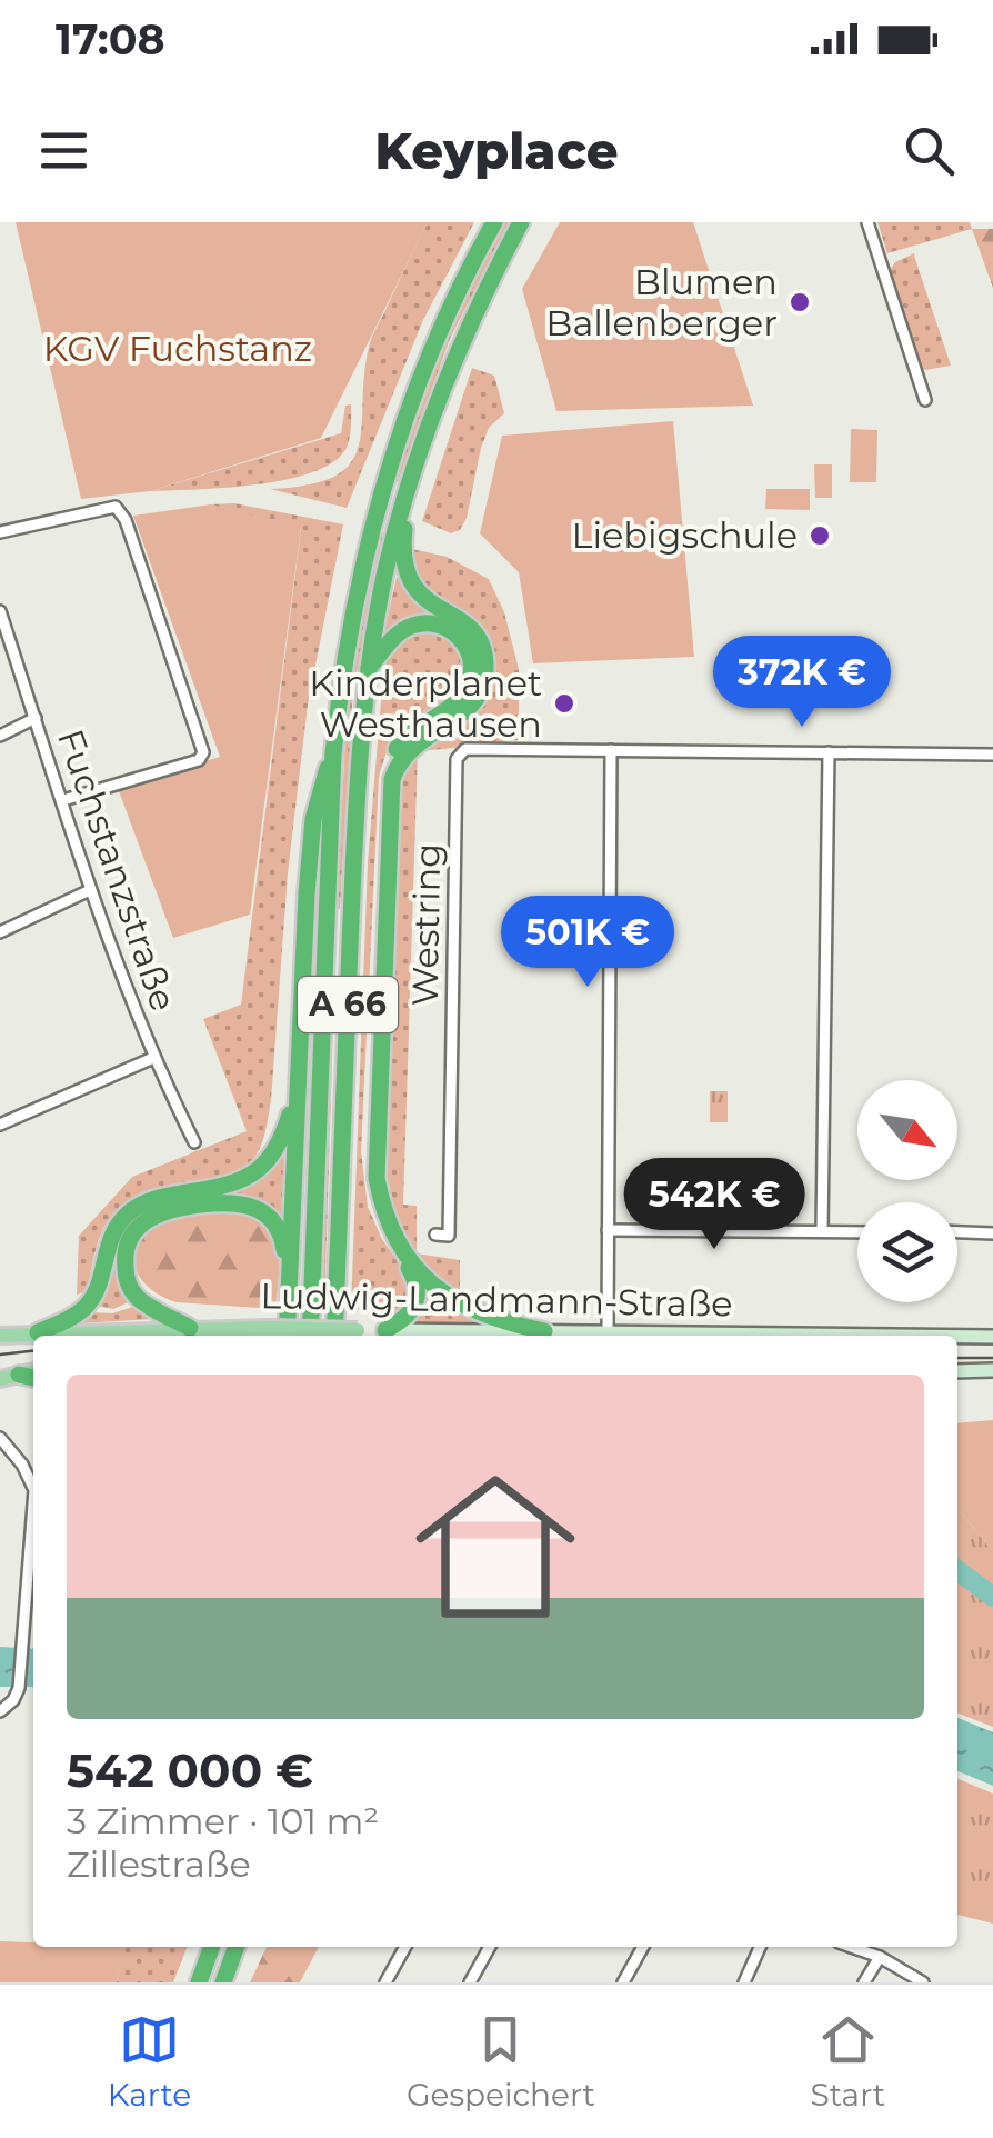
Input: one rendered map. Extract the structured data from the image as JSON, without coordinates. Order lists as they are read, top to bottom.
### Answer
{
  "streets": {
    "highway": ["A 66"],
    "main road": ["Ludwig-Landmann-Straße"],
    "street": ["Fuchstanzstraße", "Westring"]
  },
  "parks": ["KGV Fuchstanz"],
  "places": ["Blumen Ballenberger", "Liebigschule", "Kinderplanet Westhausen"],
  "north": "bottom right",
  "page": {
    "status": "17:08",
    "header": "Keyplace",
    "price": ["372K €", "501K €", "542K €"],
    "list": [
      {
        "name": "542 000 €",
        "note": "3 Zimmer · 101 m² · Zillestraße"
      }
    ],
    "tabs": ["Karte", "Gespeichert", "Start"]
  }
}
